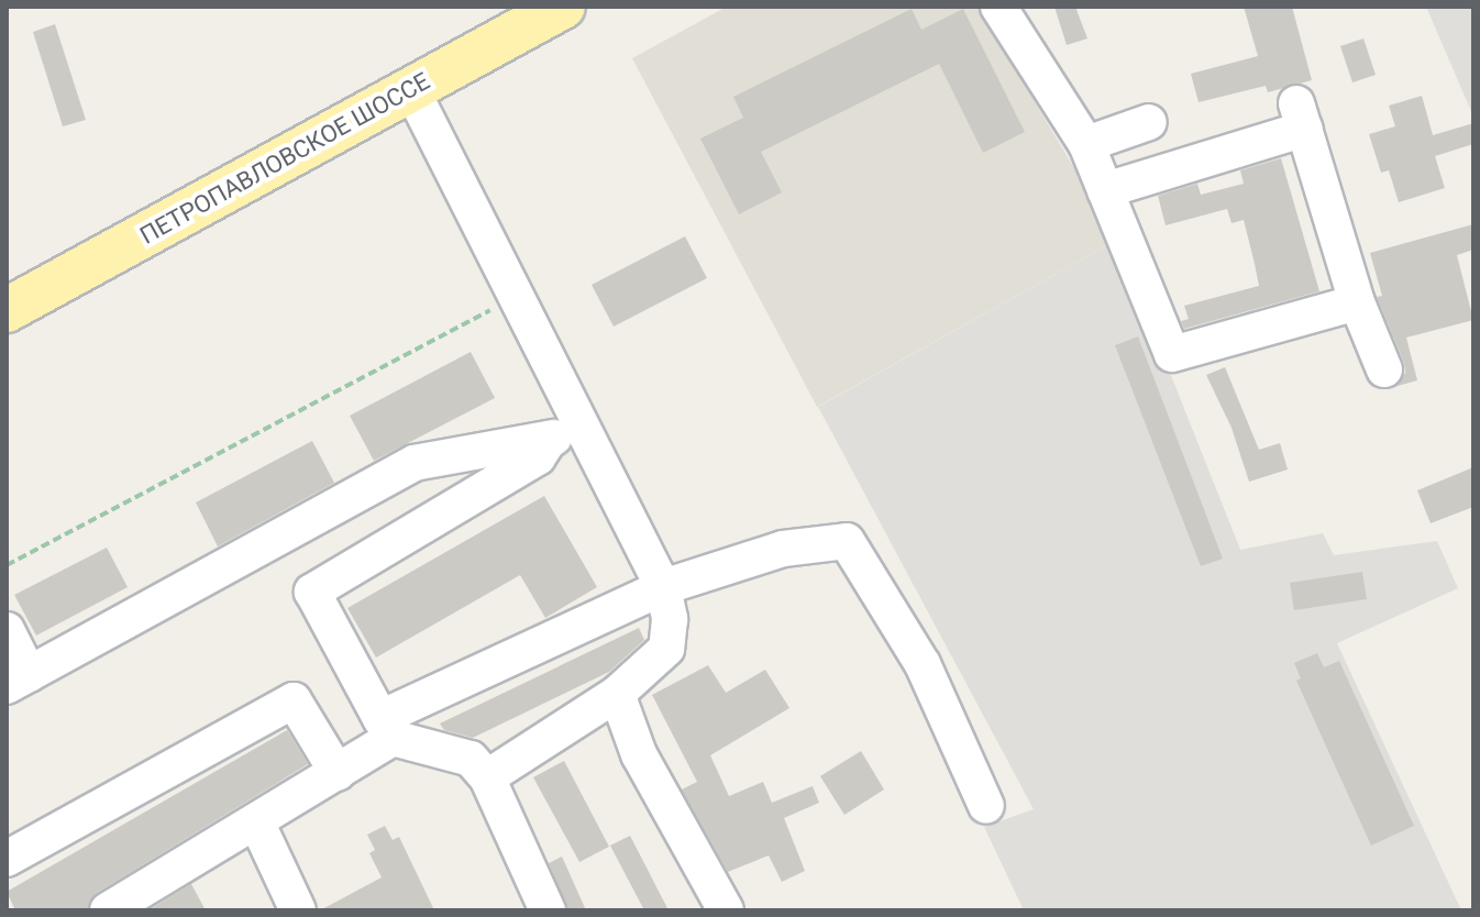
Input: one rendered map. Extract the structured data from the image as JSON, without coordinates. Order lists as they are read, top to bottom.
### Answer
{
  "streets": {
    "main road": ["ПЕТРОПАВЛОВСКОЕ ШОССЕ"]
  }
}
